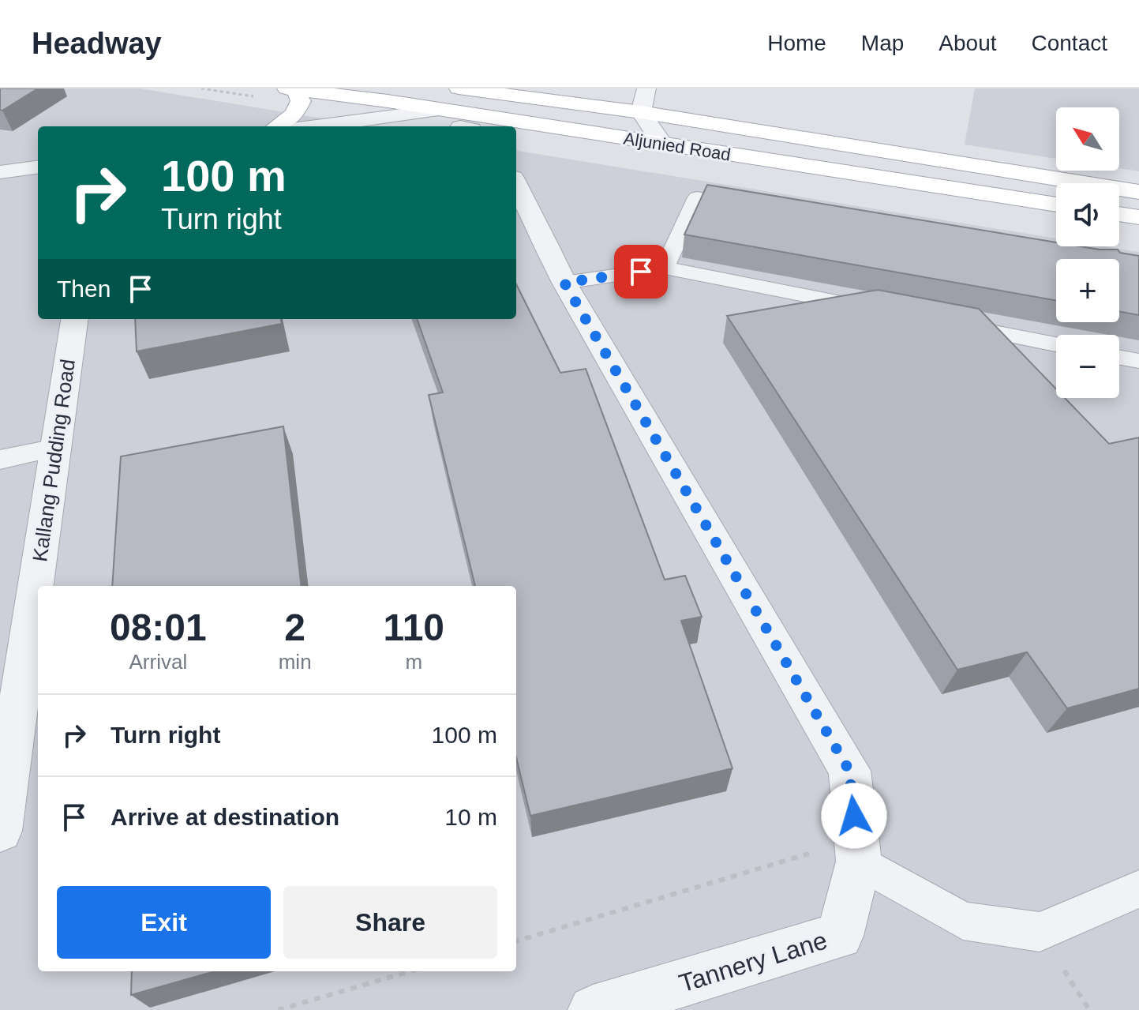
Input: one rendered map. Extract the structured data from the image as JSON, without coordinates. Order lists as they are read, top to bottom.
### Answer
{
  "streets": {
    "main road": ["Aljunied Road"],
    "street": ["Kallang Pudding Road", "Tannery Lane"]
  },
  "north": "top left",
  "page": {
    "header": "Headway",
    "nav": [
      "Home",
      "Map",
      "About",
      "Contact"
    ],
    "map_buttons": ["+", "−"],
    "turn": ["100 m", "Turn right"],
    "then": "Then",
    "eta": [
      "08:01",
      "Arrival",
      "2",
      "min",
      "110",
      "m"
    ],
    "list": [
      {
        "name": "Turn right",
        "value": "100 m"
      },
      {
        "name": "Arrive at destination",
        "value": "10 m"
      }
    ],
    "buttons": ["Exit", "Share"]
  }
}
